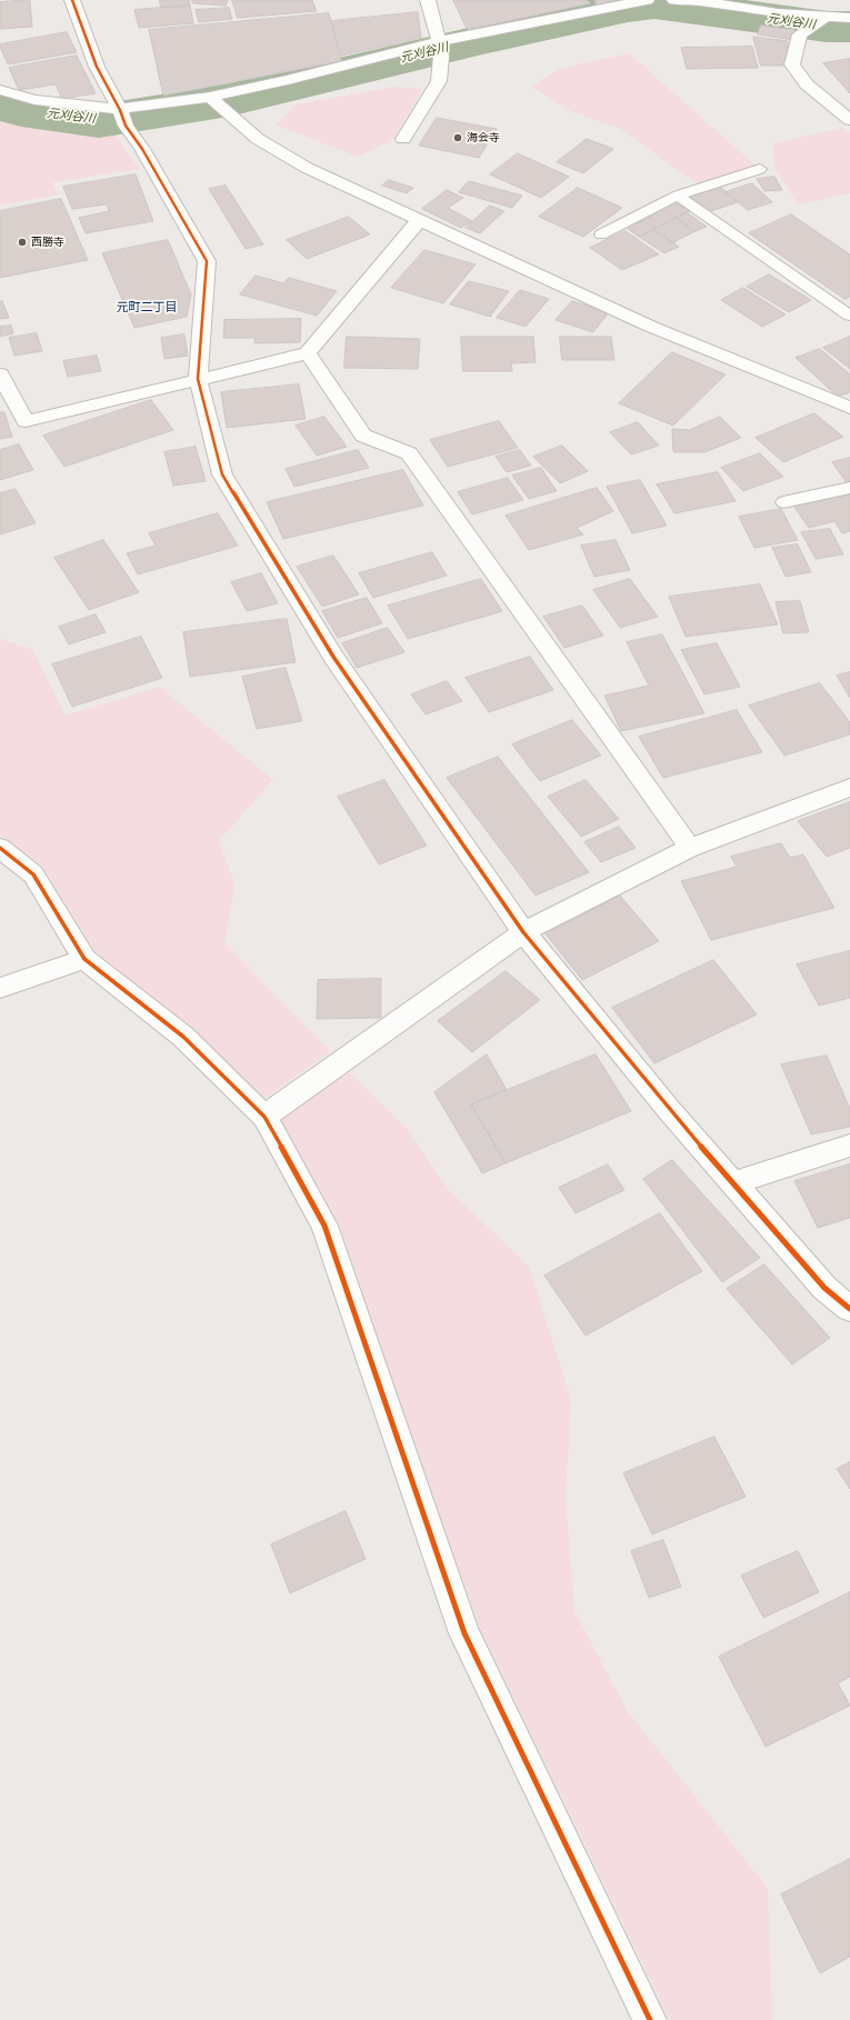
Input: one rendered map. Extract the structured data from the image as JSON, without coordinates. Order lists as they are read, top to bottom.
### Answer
{
  "districts": ["元町二丁目"],
  "water": ["元刈谷川"],
  "places": ["海会寺", "西勝寺"]
}
